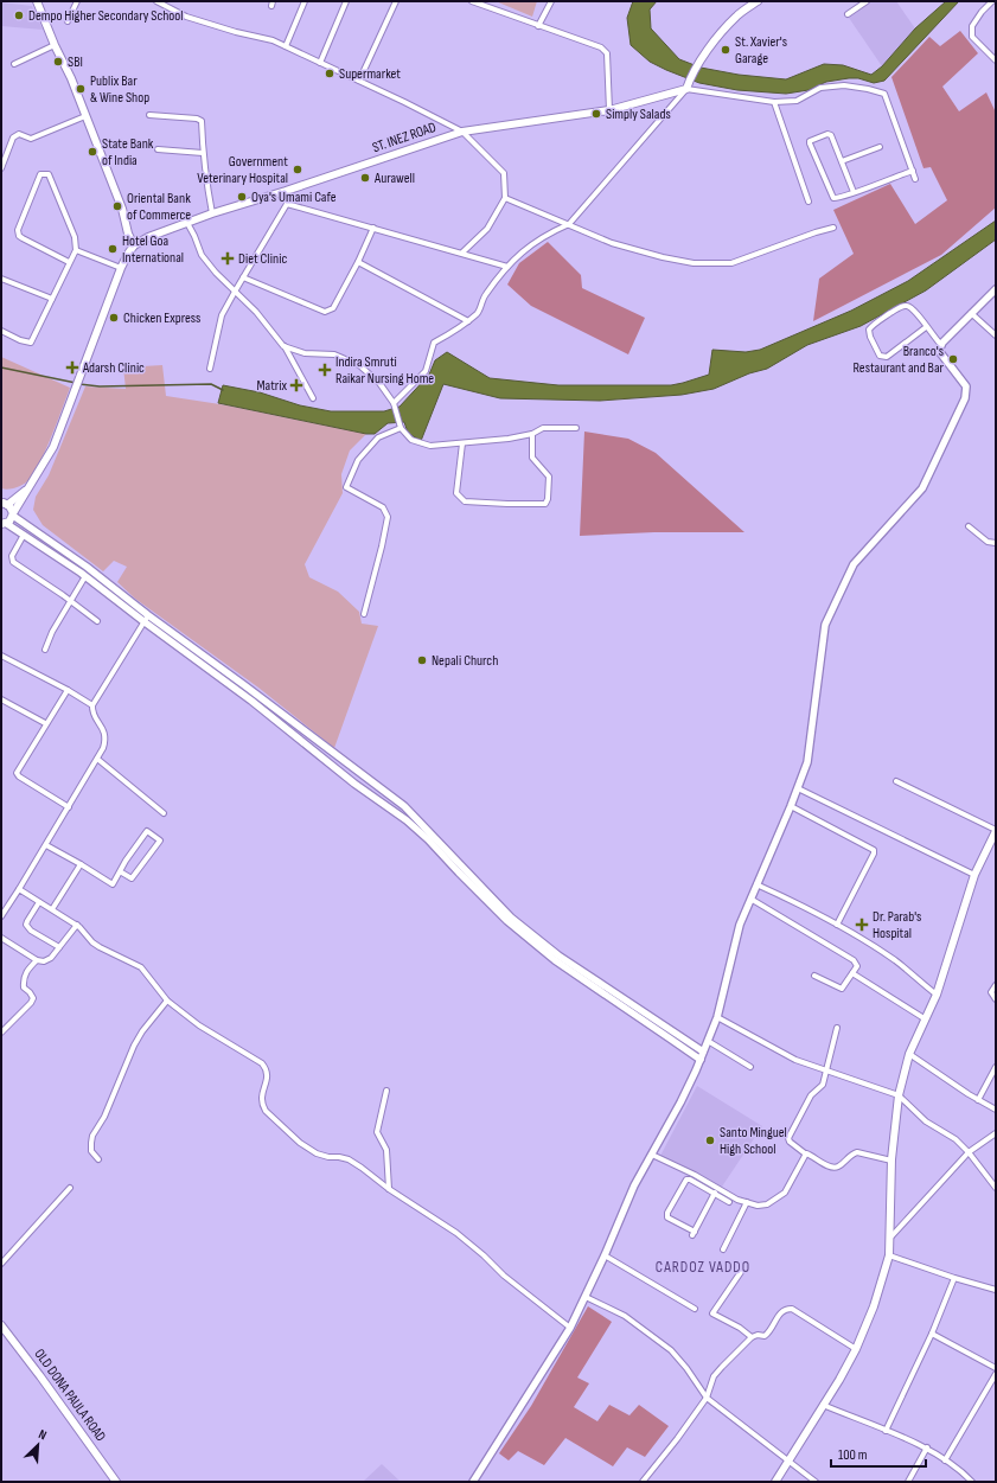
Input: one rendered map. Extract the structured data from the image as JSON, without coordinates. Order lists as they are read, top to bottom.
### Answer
{
  "streets": {
    "main road": ["ST. INEZ ROAD", "OLD DONA PAULA ROAD"]
  },
  "districts": ["CARDOZ VADDO"],
  "places": {
    "other": [
      "Dempo Higher Secondary School",
      "St. Xavier's Garage",
      "SBI",
      "Supermarket",
      "Publix Bar & Wine Shop",
      "Simply Salads",
      "State Bank of India",
      "Government Veterinary Hospital",
      "Aurawell",
      "Oya's Umami Cafe",
      "Oriental Bank of Commerce",
      "Hotel Goa International",
      "Chicken Express",
      "Branco's Restaurant and Bar",
      "Nepali Church",
      "Santo Minguel High School"
    ],
    "health": [
      "Diet Clinic",
      "Adarsh Clinic",
      "Indira Smruti Raikar Nursing Home",
      "Matrix",
      "Dr. Parab's Hospital"
    ]
  },
  "scale_bar": "100 m",
  "north": "top right"
}
